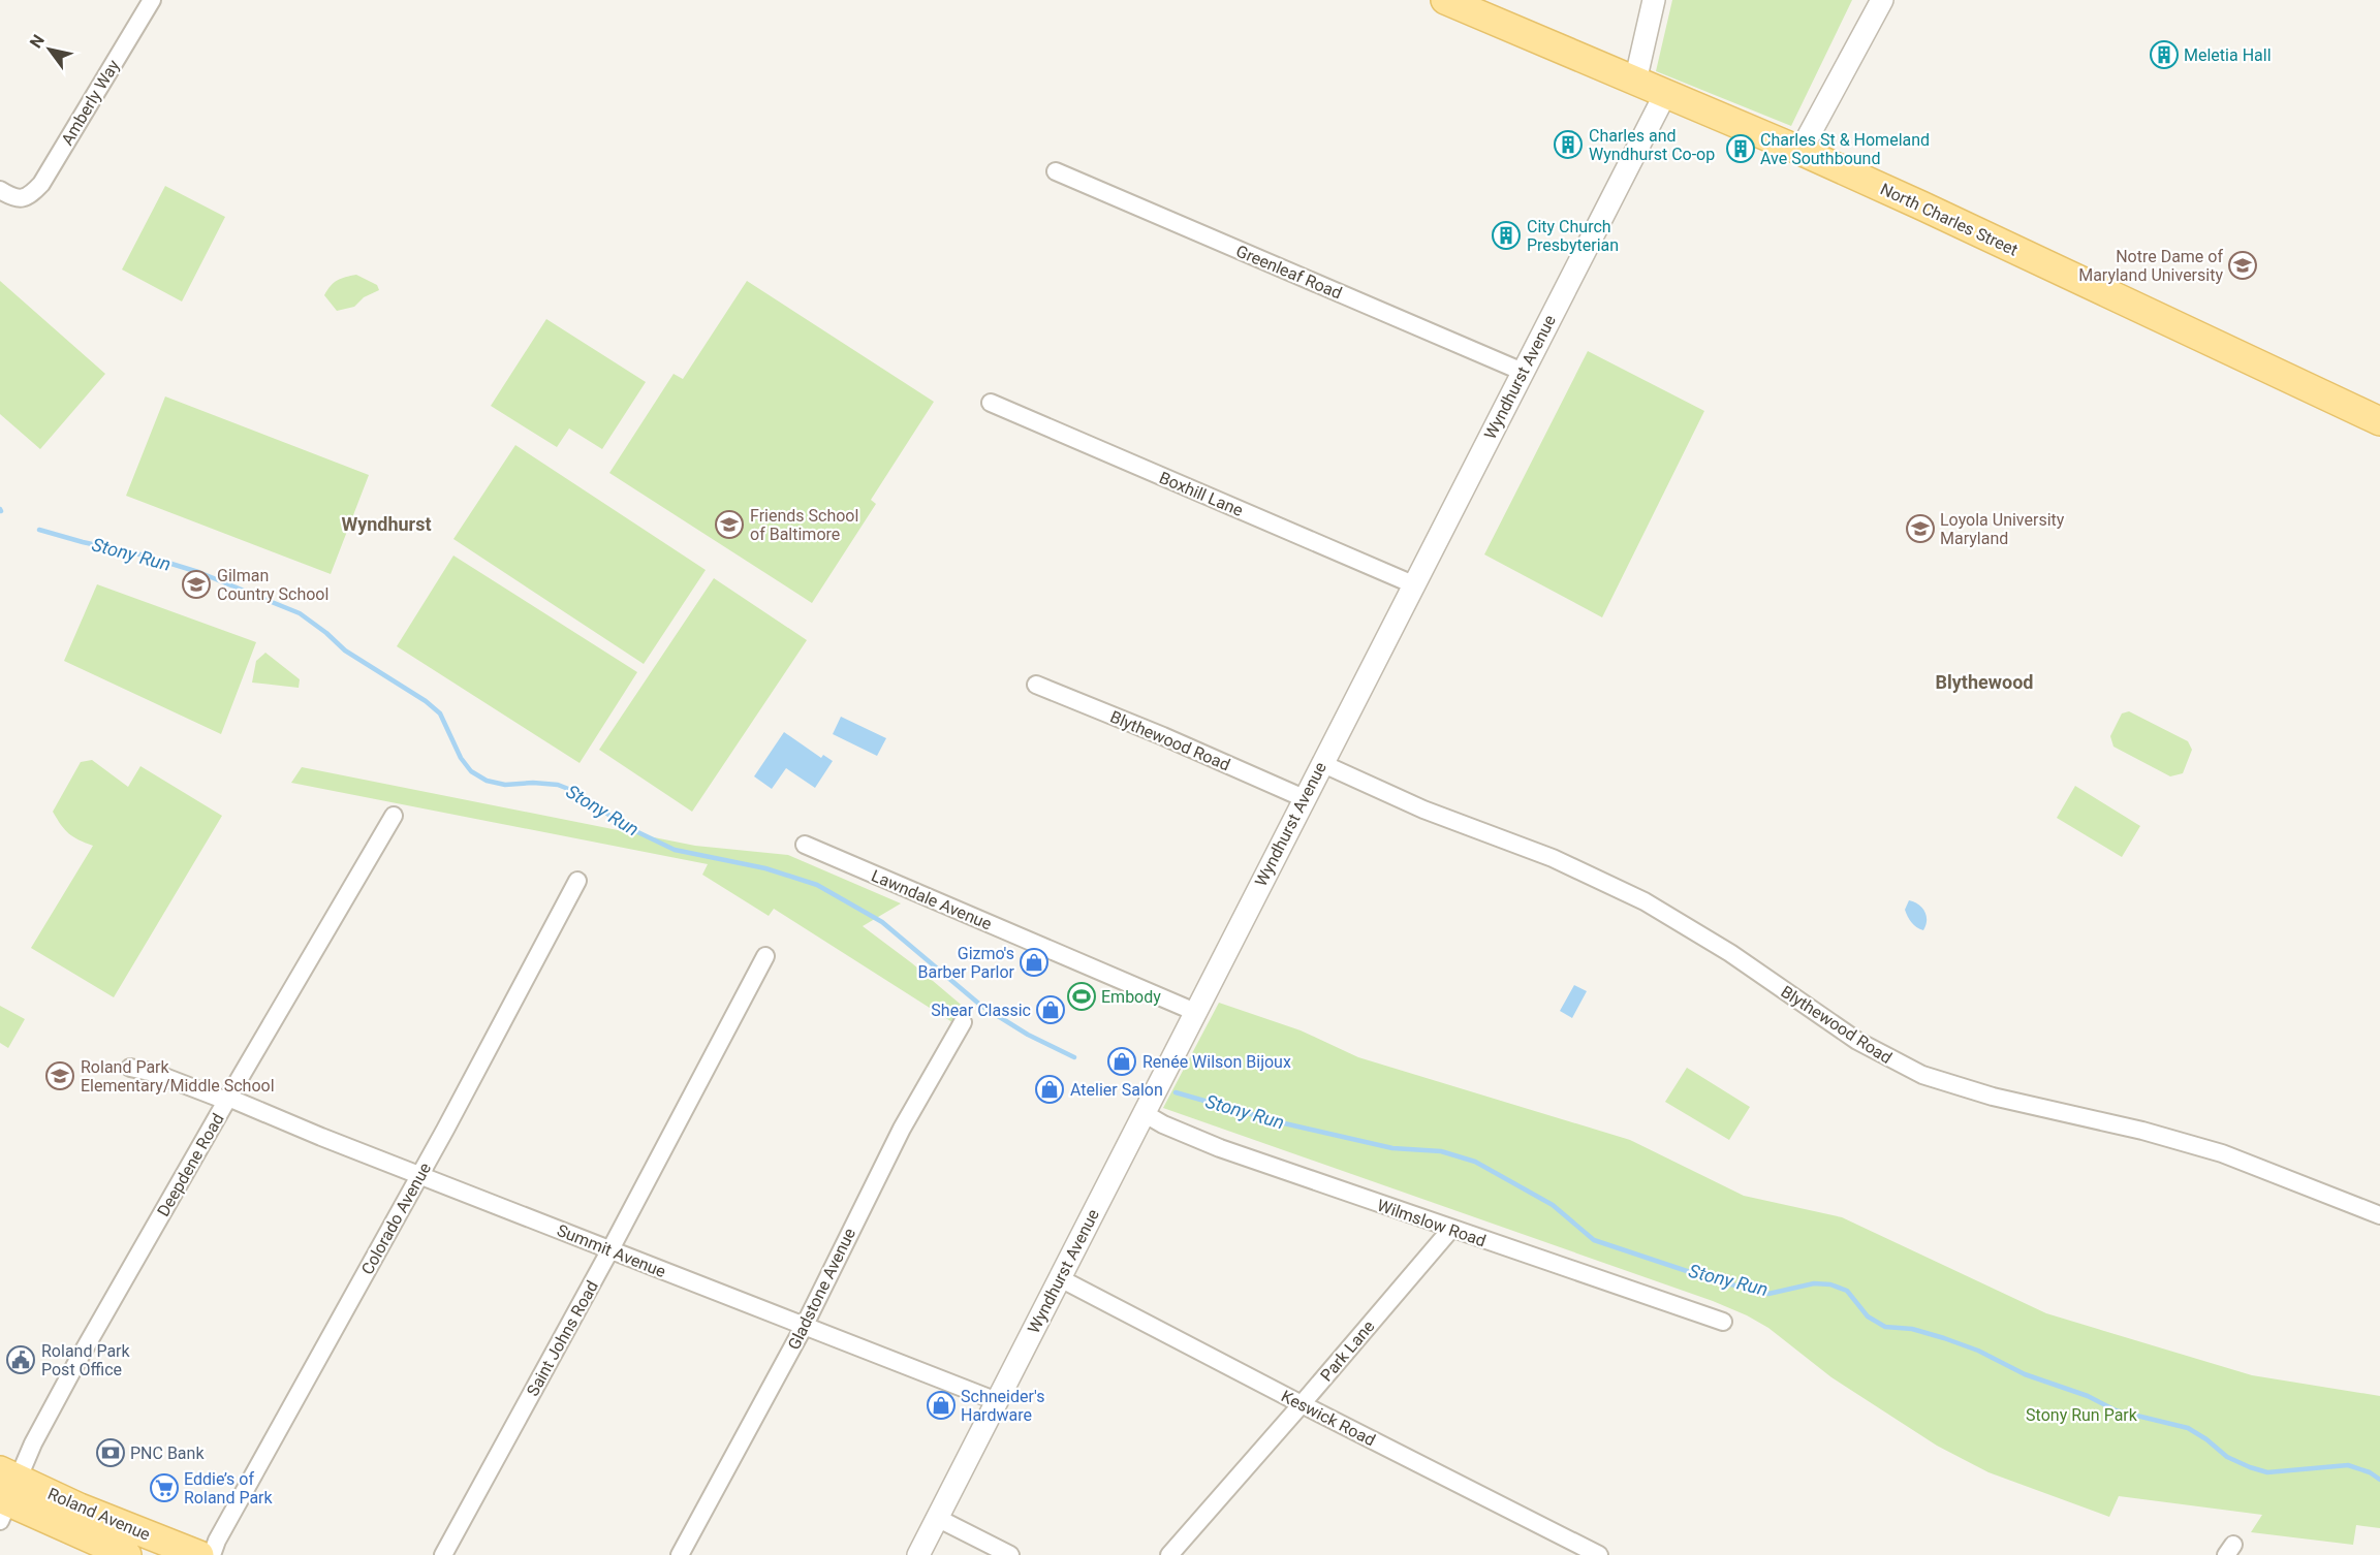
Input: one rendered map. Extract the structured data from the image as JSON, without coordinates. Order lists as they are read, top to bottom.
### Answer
{
  "streets": {
    "main road": ["North Charles Street", "Roland Avenue"],
    "street": [
      "Amberly Way",
      "Greenleaf Road",
      "Wyndhurst Avenue",
      "Boxhill Lane",
      "Blythewood Road",
      "Lawndale Avenue",
      "Deepdene Road",
      "Colorado Avenue",
      "Wilmslow Road",
      "Summit Avenue",
      "Gladstone Avenue",
      "Saint Johns Road",
      "Park Lane",
      "Keswick Road"
    ]
  },
  "crossings": [
    ["North Charles Street", "Wyndhurst Avenue"],
    ["Greenleaf Road", "Wyndhurst Avenue"],
    ["Wyndhurst Avenue", "Boxhill Lane"],
    ["Wyndhurst Avenue", "Blythewood Road"],
    ["Wyndhurst Avenue", "Lawndale Avenue"],
    ["Wyndhurst Avenue", "Wilmslow Road"],
    ["Wyndhurst Avenue", "Summit Avenue"],
    ["Wyndhurst Avenue", "Keswick Road"],
    ["Deepdene Road", "Summit Avenue"],
    ["Deepdene Road", "Roland Avenue"],
    ["Colorado Avenue", "Summit Avenue"],
    ["Wilmslow Road", "Park Lane"],
    ["Summit Avenue", "Gladstone Avenue"],
    ["Summit Avenue", "Saint Johns Road"],
    ["Park Lane", "Keswick Road"]
  ],
  "districts": ["Wyndhurst", "Blythewood"],
  "water": ["Stony Run"],
  "parks": ["Stony Run Park"],
  "places": {
    "building": [
      "Meletia Hall",
      "Charles and Wyndhurst Co-op",
      "Charles St & Homeland Ave Southbound",
      "City Church Presbyterian"
    ],
    "school or university": [
      "Notre Dame of Maryland University",
      "Friends School of Baltimore",
      "Loyola University Maryland",
      "Gilman Country School",
      "Roland Park Elementary/Middle School"
    ],
    "shop": [
      "Gizmo's Barber Parlor",
      "Shear Classic",
      "Renée Wilson Bijoux",
      "Atelier Salon",
      "Schneider's Hardware"
    ],
    "sports": ["Embody"],
    "public building": ["Roland Park Post Office"],
    "bank": ["PNC Bank"],
    "supermarket": ["Eddie’s of Roland Park"]
  },
  "north": "top left"
}
